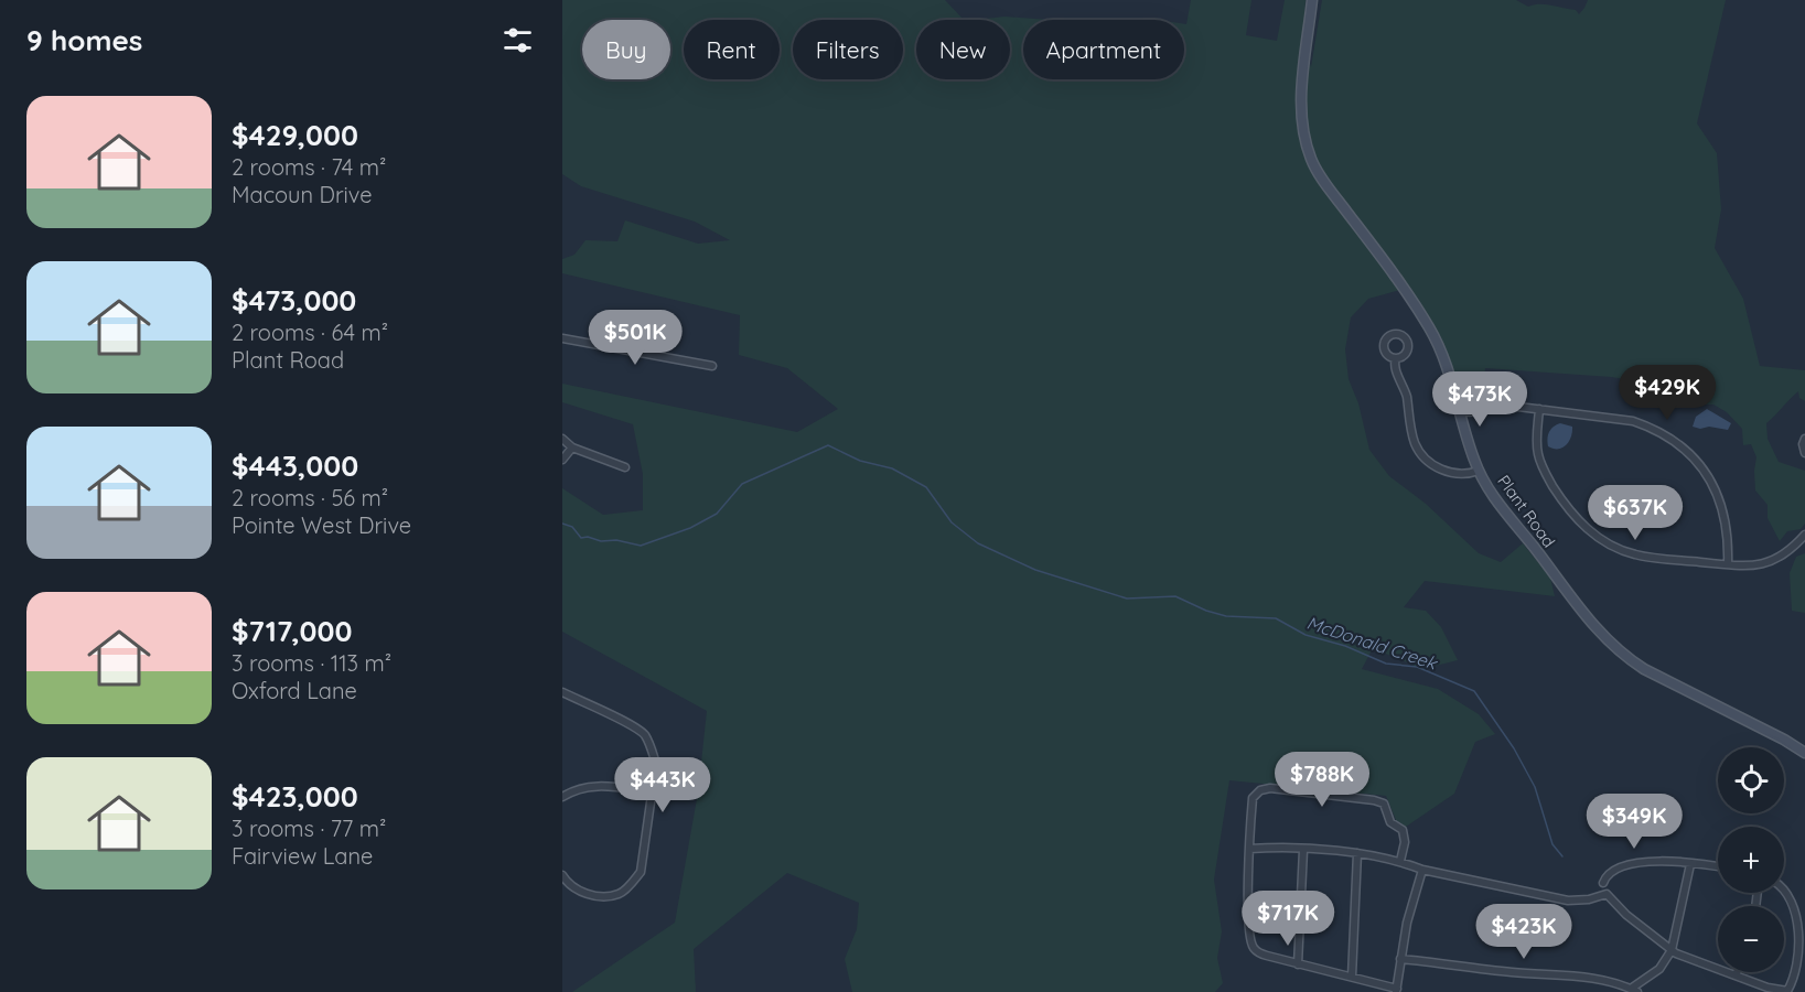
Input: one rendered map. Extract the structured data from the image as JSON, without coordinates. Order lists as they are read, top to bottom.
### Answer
{
  "streets": {
    "street": ["Plant Road"]
  },
  "water": ["McDonald Creek"],
  "page": {
    "heading": "9 homes",
    "chip": [
      "Buy",
      "Rent",
      "Filters",
      "New",
      "Apartment"
    ],
    "list": [
      {
        "name": "$429,000",
        "note": "2 rooms · 74 m² · Macoun Drive"
      },
      {
        "name": "$473,000",
        "note": "2 rooms · 64 m² · Plant Road"
      },
      {
        "name": "$443,000",
        "note": "2 rooms · 56 m² · Pointe West Drive"
      },
      {
        "name": "$717,000",
        "note": "3 rooms · 113 m² · Oxford Lane"
      },
      {
        "name": "$423,000",
        "note": "3 rooms · 77 m² · Fairview Lane"
      }
    ],
    "price": [
      "$501K",
      "$429K",
      "$473K",
      "$637K",
      "$788K",
      "$443K",
      "$349K",
      "$717K",
      "$423K"
    ],
    "map_buttons": ["+", "−"]
  }
}
